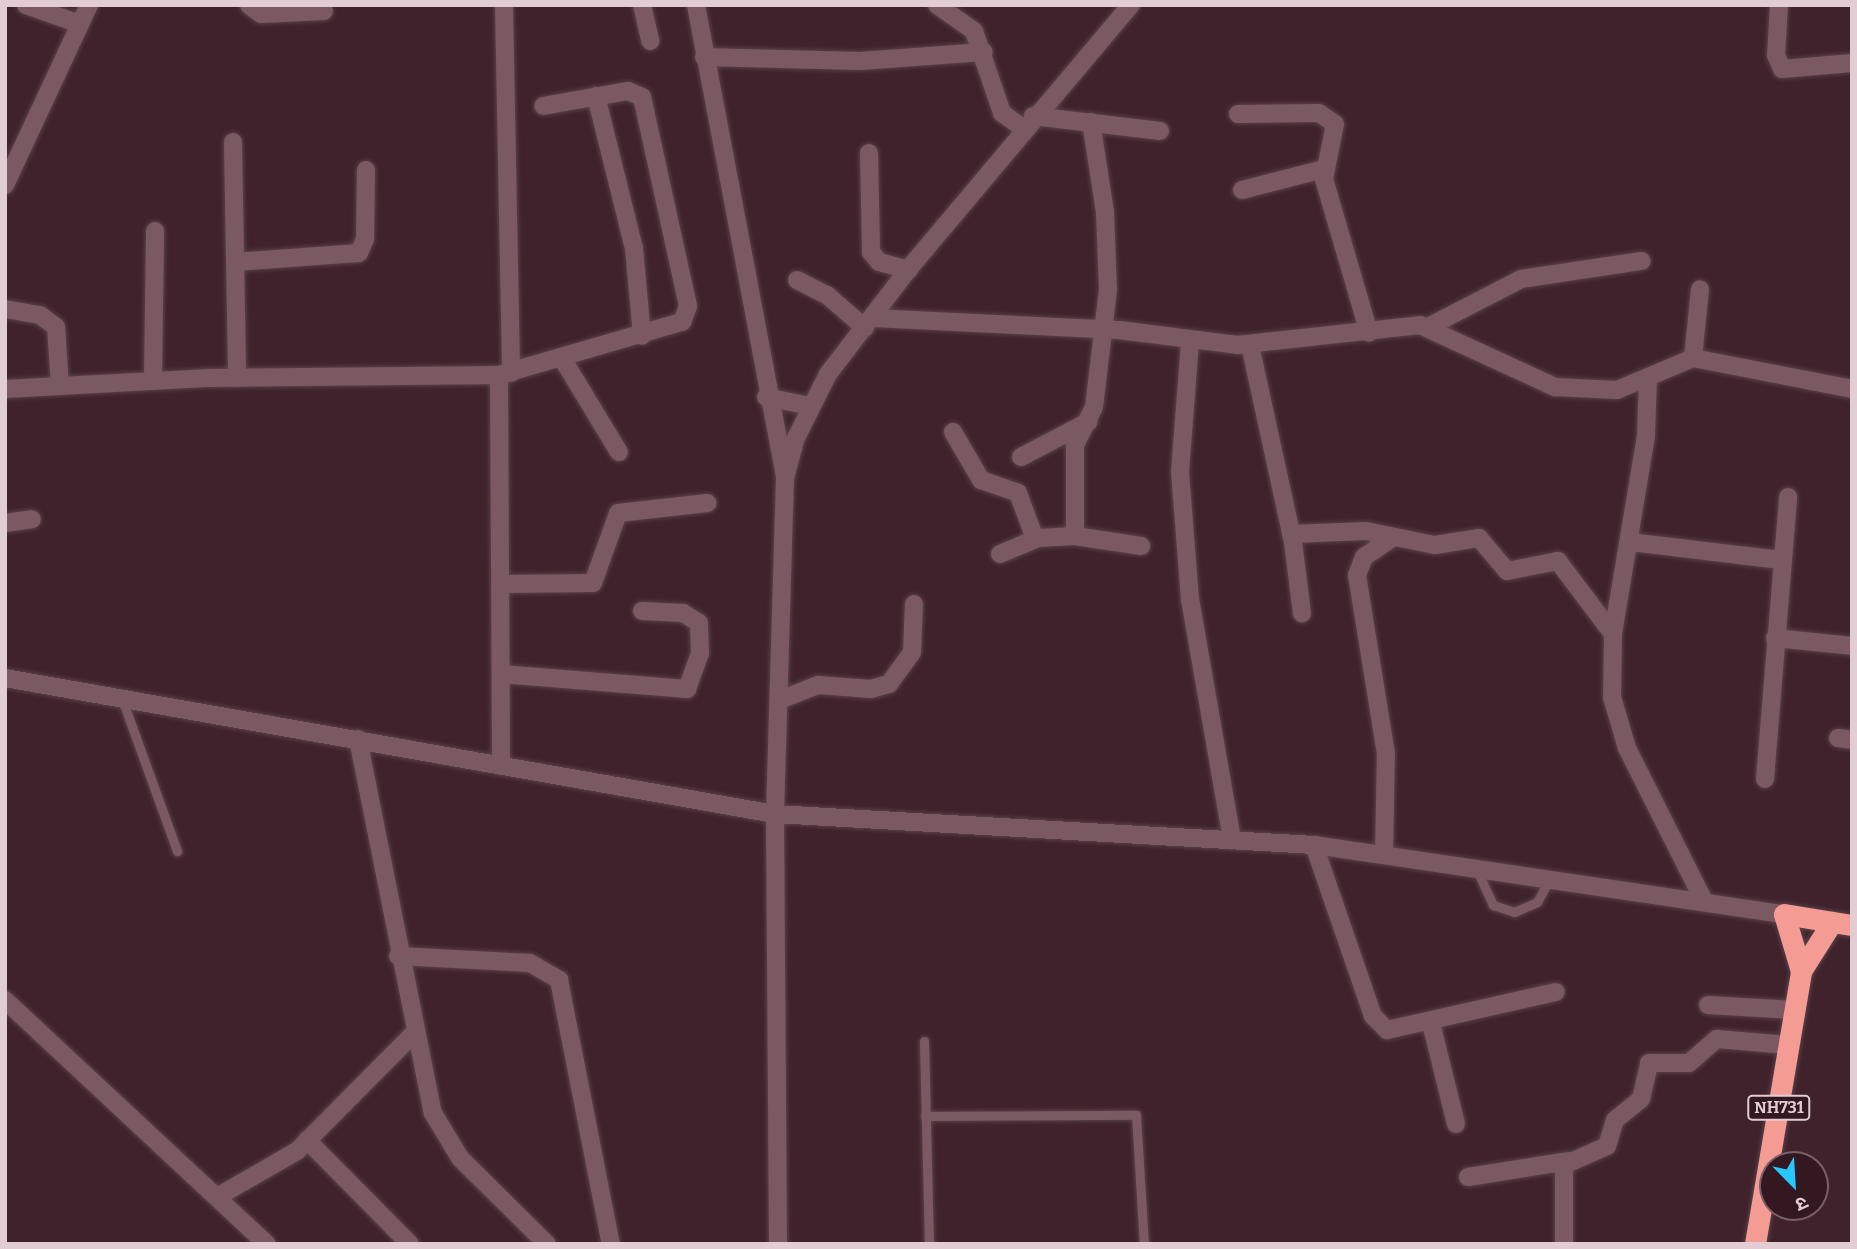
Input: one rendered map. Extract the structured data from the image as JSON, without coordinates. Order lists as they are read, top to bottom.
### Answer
{
  "streets": {
    "highway": ["NH731"]
  },
  "north": "bottom right"
}
